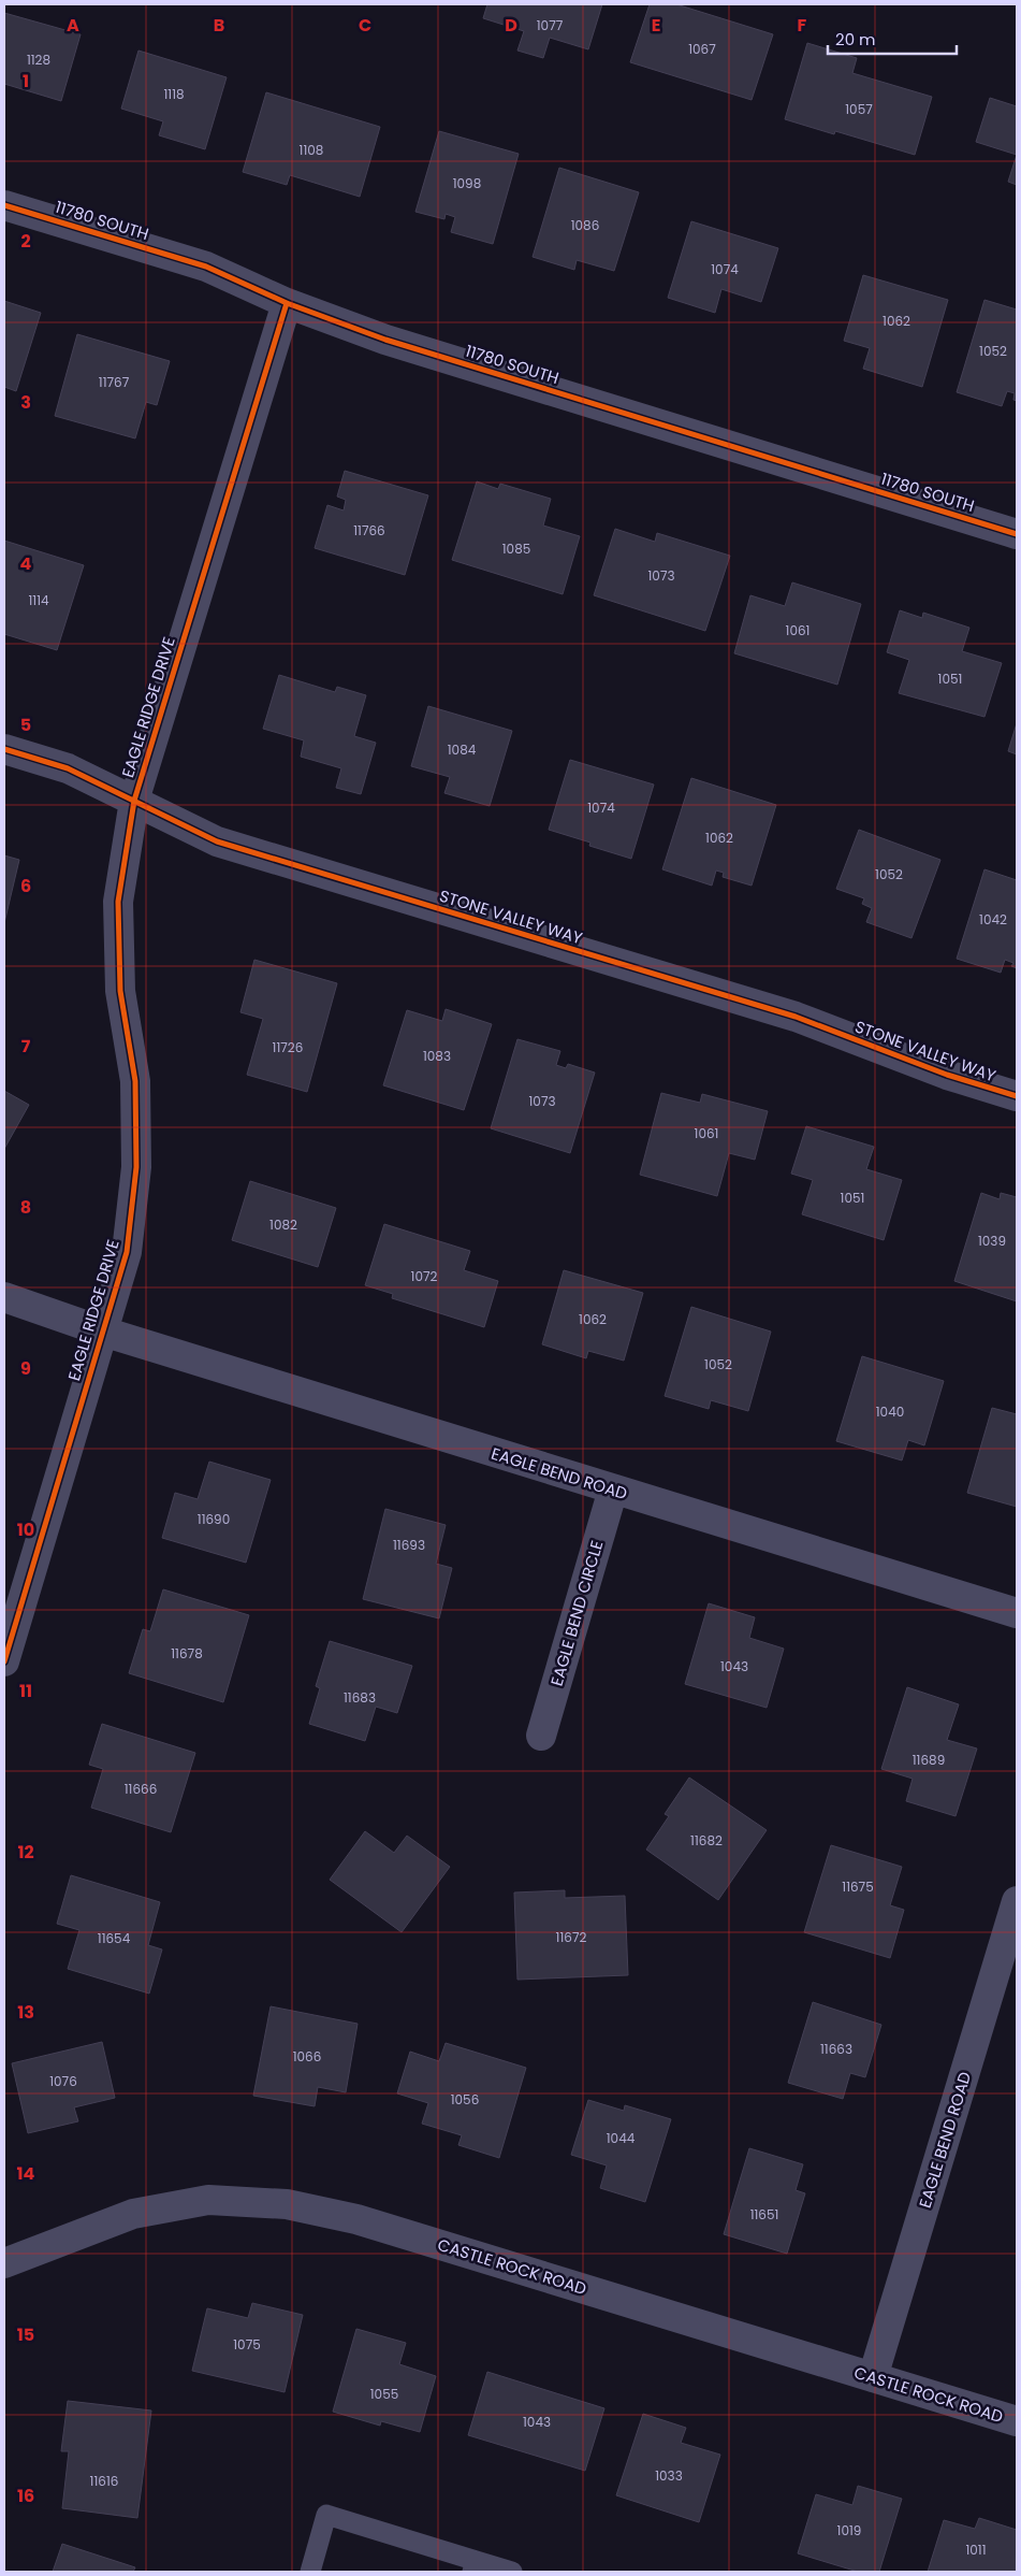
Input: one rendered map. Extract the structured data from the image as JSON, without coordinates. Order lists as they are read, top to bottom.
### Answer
{
  "streets": {
    "street": [
      "11780 SOUTH",
      "EAGLE RIDGE DRIVE",
      "STONE VALLEY WAY",
      "EAGLE BEND ROAD",
      "EAGLE BEND CIRCLE",
      "CASTLE ROCK ROAD"
    ]
  },
  "crossings": [
    ["11780 SOUTH", "EAGLE RIDGE DRIVE"],
    ["EAGLE RIDGE DRIVE", "STONE VALLEY WAY"],
    ["EAGLE RIDGE DRIVE", "EAGLE BEND ROAD"],
    ["EAGLE BEND ROAD", "EAGLE BEND CIRCLE"],
    ["EAGLE BEND ROAD", "CASTLE ROCK ROAD"]
  ],
  "house_numbers": [
    "1077",
    "1067",
    "1128",
    "1118",
    "1057",
    "1108",
    "1098",
    "1086",
    "1074",
    "1062",
    "1052",
    "11767",
    "11766",
    "1085",
    "1073",
    "1114",
    "1061",
    "1051",
    "1084",
    "1074",
    "1062",
    "1052",
    "1042",
    "11726",
    "1083",
    "1073",
    "1061",
    "1051",
    "1082",
    "1039",
    "1072",
    "1062",
    "1052",
    "1040",
    "11690",
    "11693",
    "11678",
    "1043",
    "11683",
    "11689",
    "11666",
    "11682",
    "11675",
    "11672",
    "11654",
    "11663",
    "1066",
    "1076",
    "1056",
    "1044",
    "11651",
    "1075",
    "1055",
    "1043",
    "1033",
    "11616",
    "1019",
    "1011"
  ],
  "scale_bar": "20 m",
  "grid": {
    "columns": [
      "A",
      "B",
      "C",
      "D",
      "E",
      "F"
    ],
    "rows": [
      "1",
      "2",
      "3",
      "4",
      "5",
      "6",
      "7",
      "8",
      "9",
      "10",
      "11",
      "12",
      "13",
      "14",
      "15",
      "16"
    ]
  }
}
